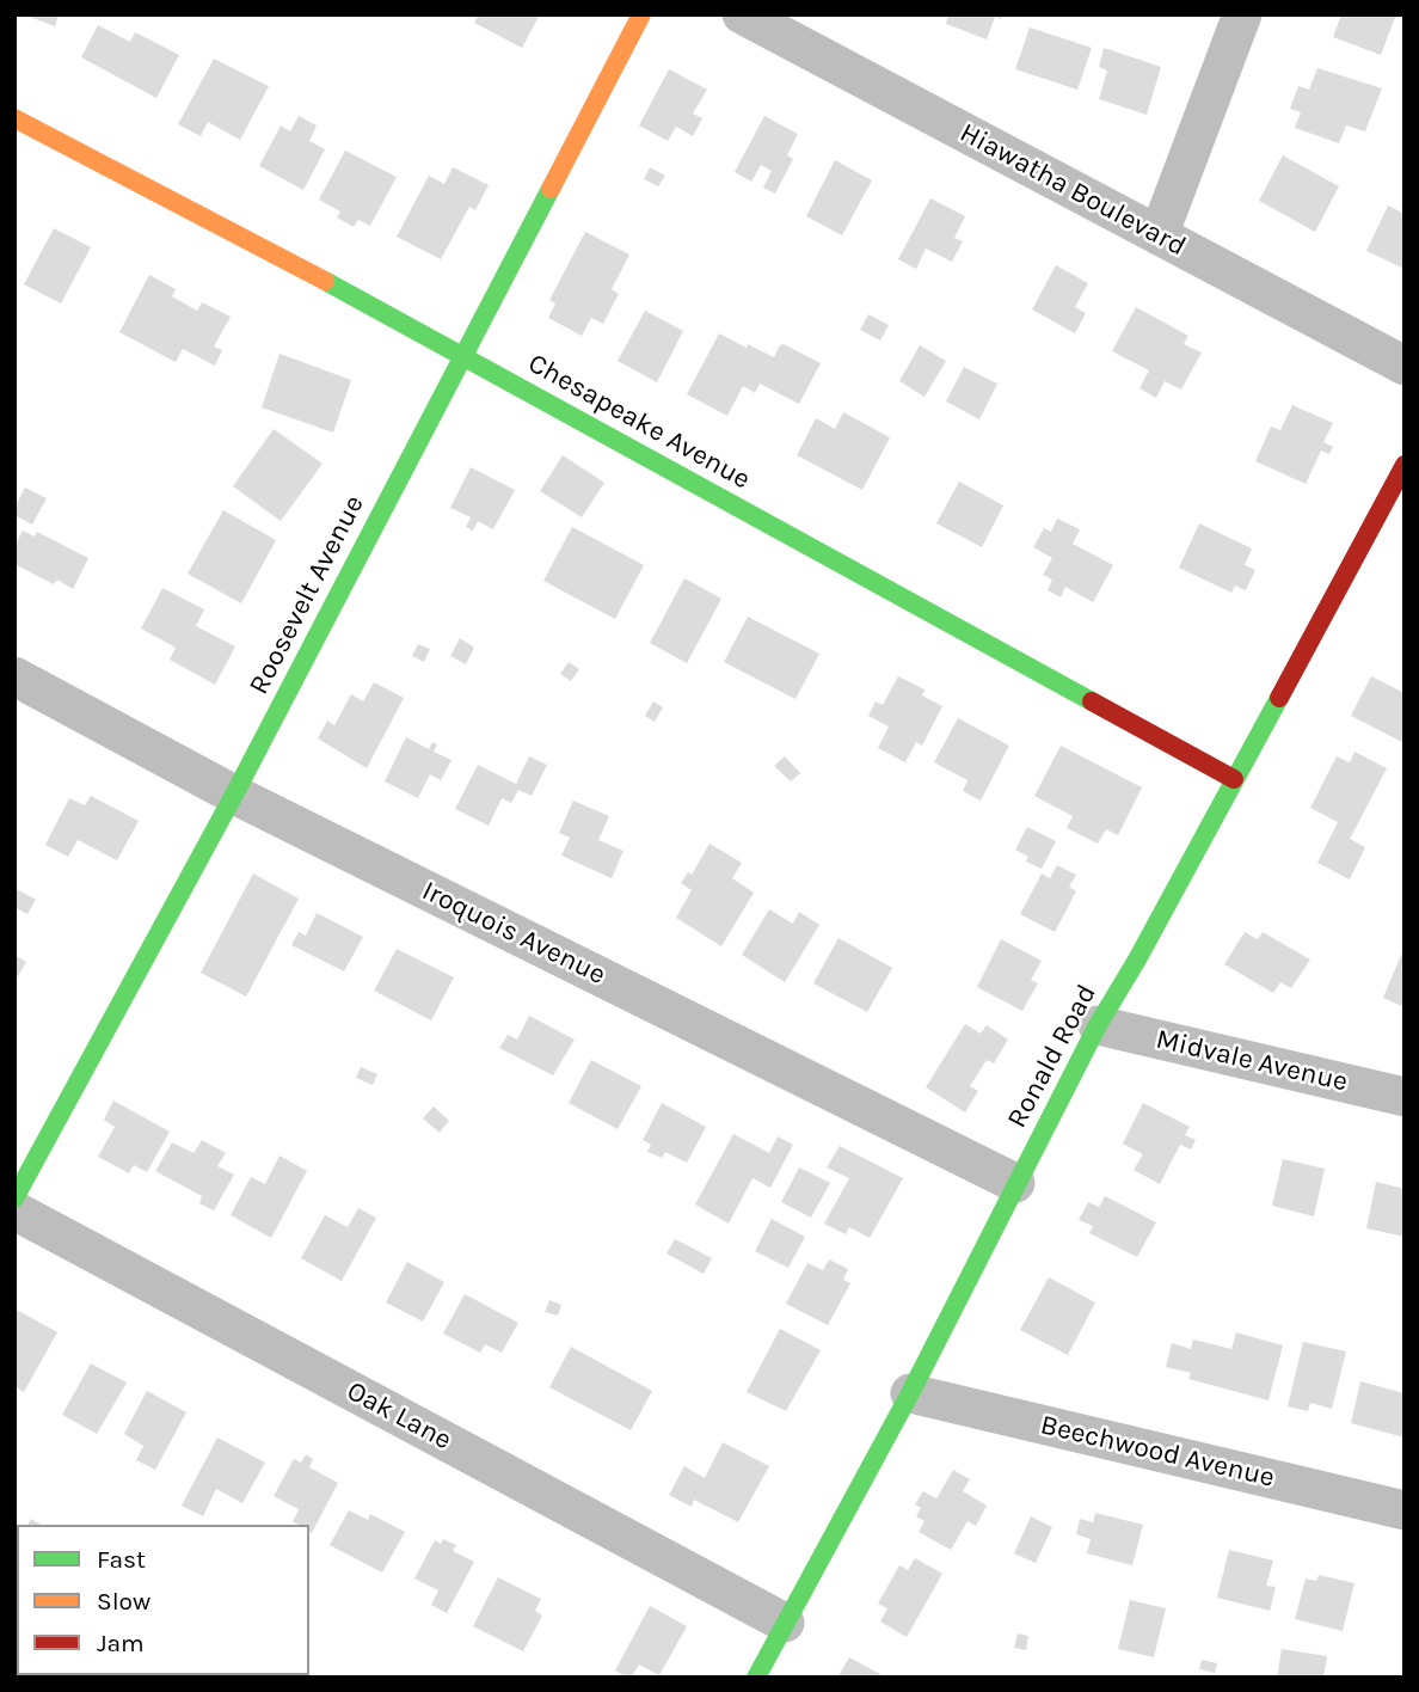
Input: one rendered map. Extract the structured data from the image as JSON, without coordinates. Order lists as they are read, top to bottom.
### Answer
{
  "streets": {
    "street": [
      "Hiawatha Boulevard",
      "Chesapeake Avenue",
      "Roosevelt Avenue",
      "Iroquois Avenue",
      "Ronald Road",
      "Midvale Avenue",
      "Oak Lane",
      "Beechwood Avenue"
    ]
  },
  "crossings": [
    ["Chesapeake Avenue", "Roosevelt Avenue"],
    ["Chesapeake Avenue", "Ronald Road"],
    ["Roosevelt Avenue", "Iroquois Avenue"],
    ["Iroquois Avenue", "Ronald Road"],
    ["Ronald Road", "Midvale Avenue"],
    ["Ronald Road", "Oak Lane"],
    ["Ronald Road", "Beechwood Avenue"]
  ],
  "legend": ["Fast", "Slow", "Jam"]
}
